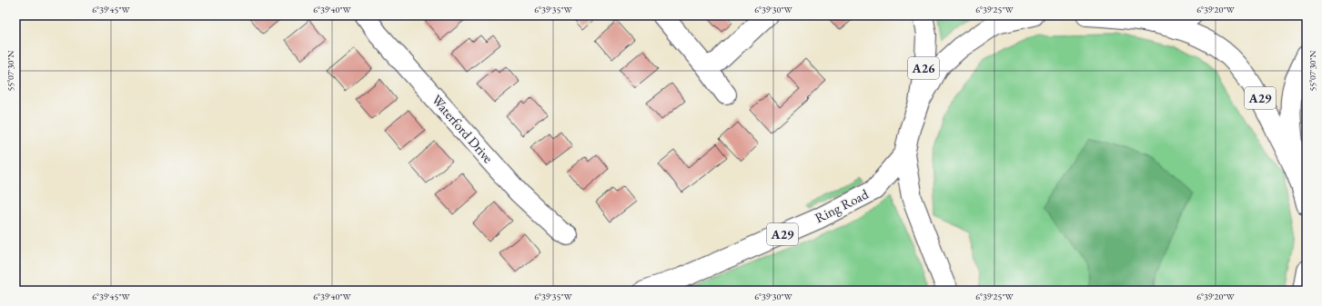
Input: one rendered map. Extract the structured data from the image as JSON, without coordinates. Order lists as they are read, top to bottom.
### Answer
{
  "streets": {
    "main road": [
      "A26",
      "A29",
      "Waterford Drive",
      "Ring Road"
    ]
  },
  "crossings": [
    ["A26", "A29"],
    ["A29", "Ring Road"]
  ],
  "coordinates": [
    "6°39'45\"W",
    "6°39'40\"W",
    "6°39'35\"W",
    "6°39'30\"W",
    "6°39'25\"W",
    "6°39'20\"W",
    "55°07'30\"N"
  ]
}
